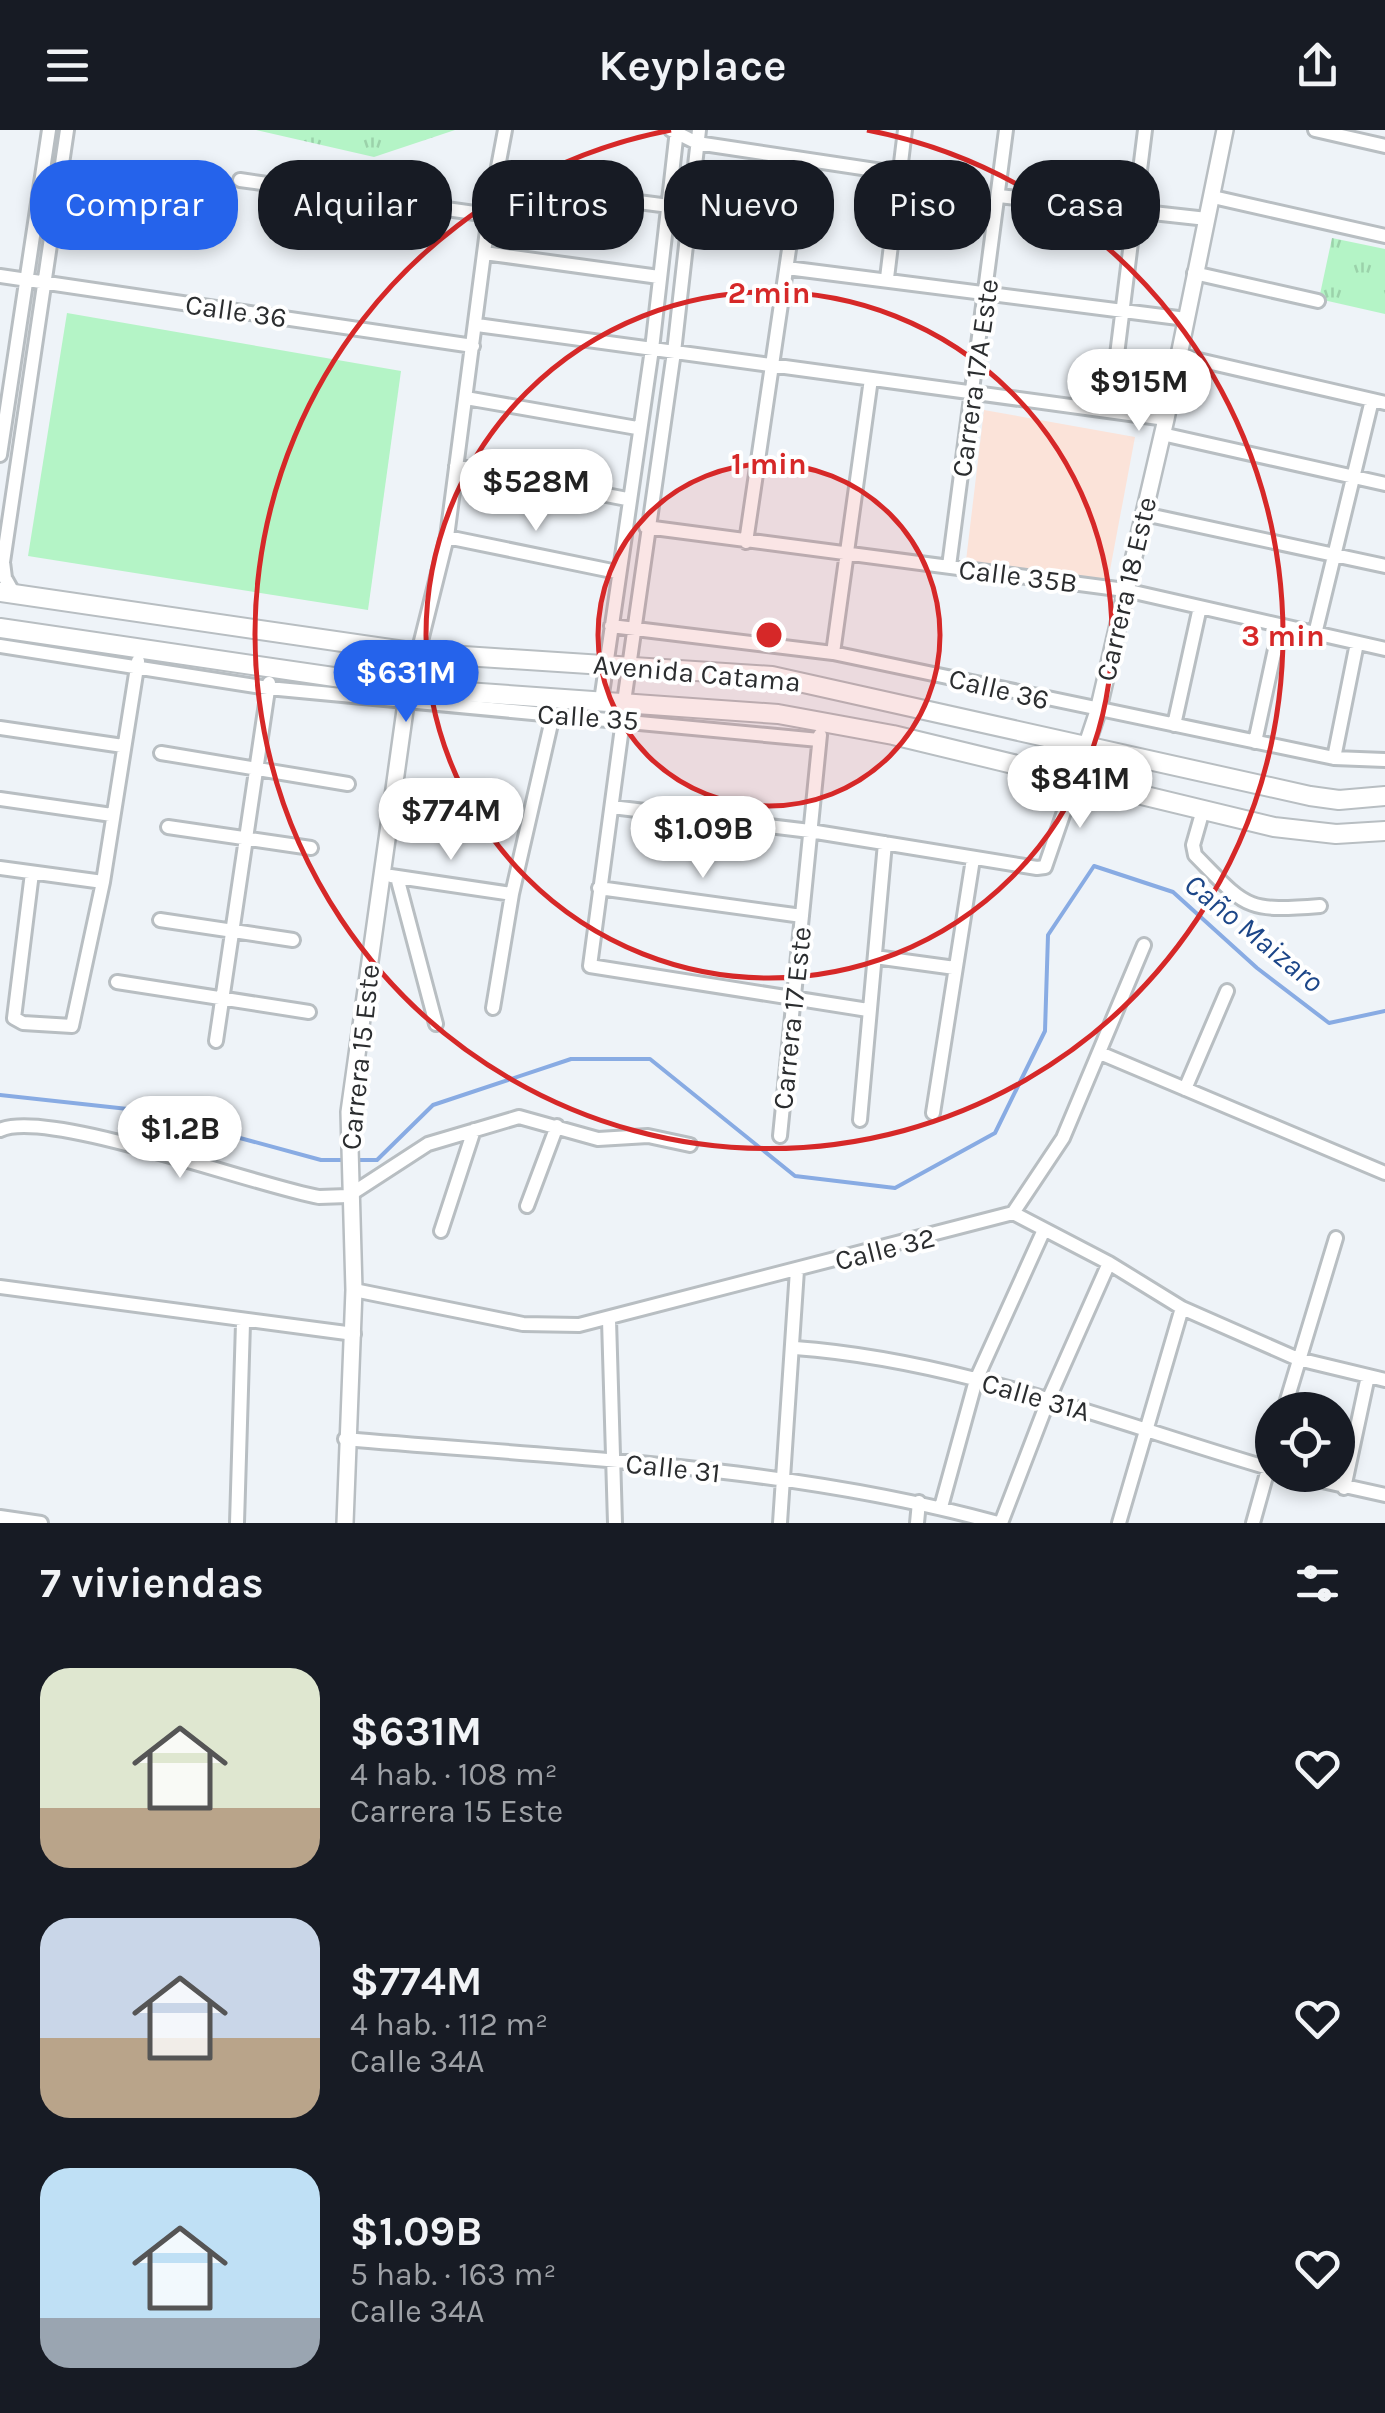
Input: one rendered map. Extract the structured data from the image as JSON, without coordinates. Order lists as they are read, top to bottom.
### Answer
{
  "streets": {
    "main road": ["Avenida Catama"],
    "street": [
      "Calle 36",
      "Carrera 17A Este",
      "Calle 35B",
      "Carrera 18 Este",
      "Calle 35",
      "Carrera 17 Este",
      "Carrera 15 Este",
      "Calle 32",
      "Calle 31A",
      "Calle 31"
    ]
  },
  "crossings": [
    ["Calle 36", "Carrera 18 Este"],
    ["Carrera 17A Este", "Calle 35B"],
    ["Calle 35B", "Carrera 18 Este"],
    ["Carrera 18 Este", "Avenida Catama"],
    ["Avenida Catama", "Calle 35"],
    ["Avenida Catama", "Carrera 17 Este"],
    ["Avenida Catama", "Carrera 15 Este"],
    ["Calle 35", "Carrera 15 Este"],
    ["Carrera 15 Este", "Calle 32"],
    ["Carrera 15 Este", "Calle 31"]
  ],
  "water": ["Caño Maizaro"],
  "page": {
    "header": "Keyplace",
    "chip": [
      "Comprar",
      "Alquilar",
      "Filtros",
      "Nuevo",
      "Piso",
      "Casa"
    ],
    "price": [
      "$915M",
      "$528M",
      "$631M",
      "$841M",
      "$774M",
      "$1.09B",
      "$1.2B"
    ],
    "heading": "7 viviendas",
    "list": [
      {
        "name": "$631M",
        "note": "4 hab. · 108 m² · Carrera 15 Este"
      },
      {
        "name": "$774M",
        "note": "4 hab. · 112 m² · Calle 34A"
      },
      {
        "name": "$1.09B",
        "note": "5 hab. · 163 m² · Calle 34A"
      }
    ]
  },
  "rings": ["2 min", "1 min", "3 min"]
}
